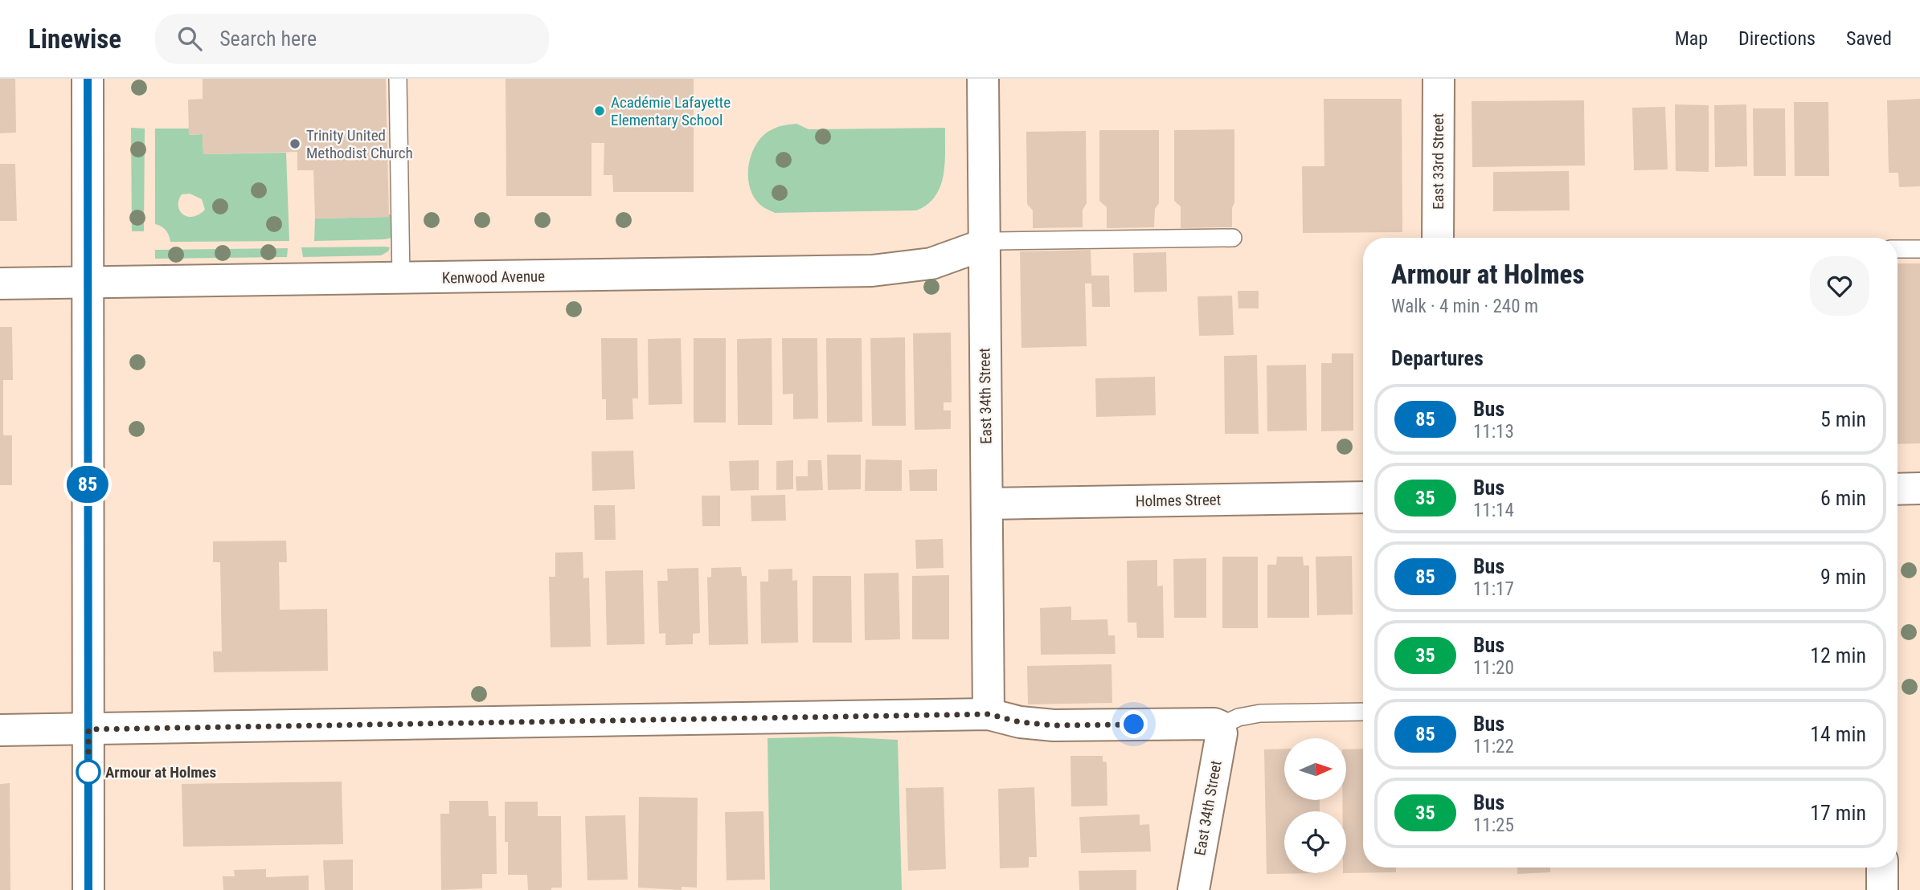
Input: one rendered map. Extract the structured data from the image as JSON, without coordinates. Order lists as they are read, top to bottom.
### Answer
{
  "streets": {
    "street": [
      "East 33rd Street",
      "Kenwood Avenue",
      "East 34th Street",
      "Holmes Street"
    ]
  },
  "crossings": [
    ["Kenwood Avenue", "East 34th Street"],
    ["East 34th Street", "Holmes Street"]
  ],
  "places": ["Académie Lafayette Elementary School", "Trinity United Methodist Church", "Armour at Holmes"],
  "lines": ["bus line 85"],
  "north": "right",
  "page": {
    "header": "Linewise",
    "search": "Search here",
    "nav": ["Map", "Directions", "Saved"],
    "on_map": "85",
    "heading": [
      ["Armour at Holmes", "Walk · 4 min · 240 m"],
      "Departures"
    ],
    "list": [
      {
        "mark": "85",
        "name": "Bus",
        "note": "11:13",
        "value": "5 min"
      },
      {
        "mark": "35",
        "name": "Bus",
        "note": "11:14",
        "value": "6 min"
      },
      {
        "mark": "85",
        "name": "Bus",
        "note": "11:17",
        "value": "9 min"
      },
      {
        "mark": "35",
        "name": "Bus",
        "note": "11:20",
        "value": "12 min"
      },
      {
        "mark": "85",
        "name": "Bus",
        "note": "11:22",
        "value": "14 min"
      },
      {
        "mark": "35",
        "name": "Bus",
        "note": "11:25",
        "value": "17 min"
      }
    ]
  }
}
